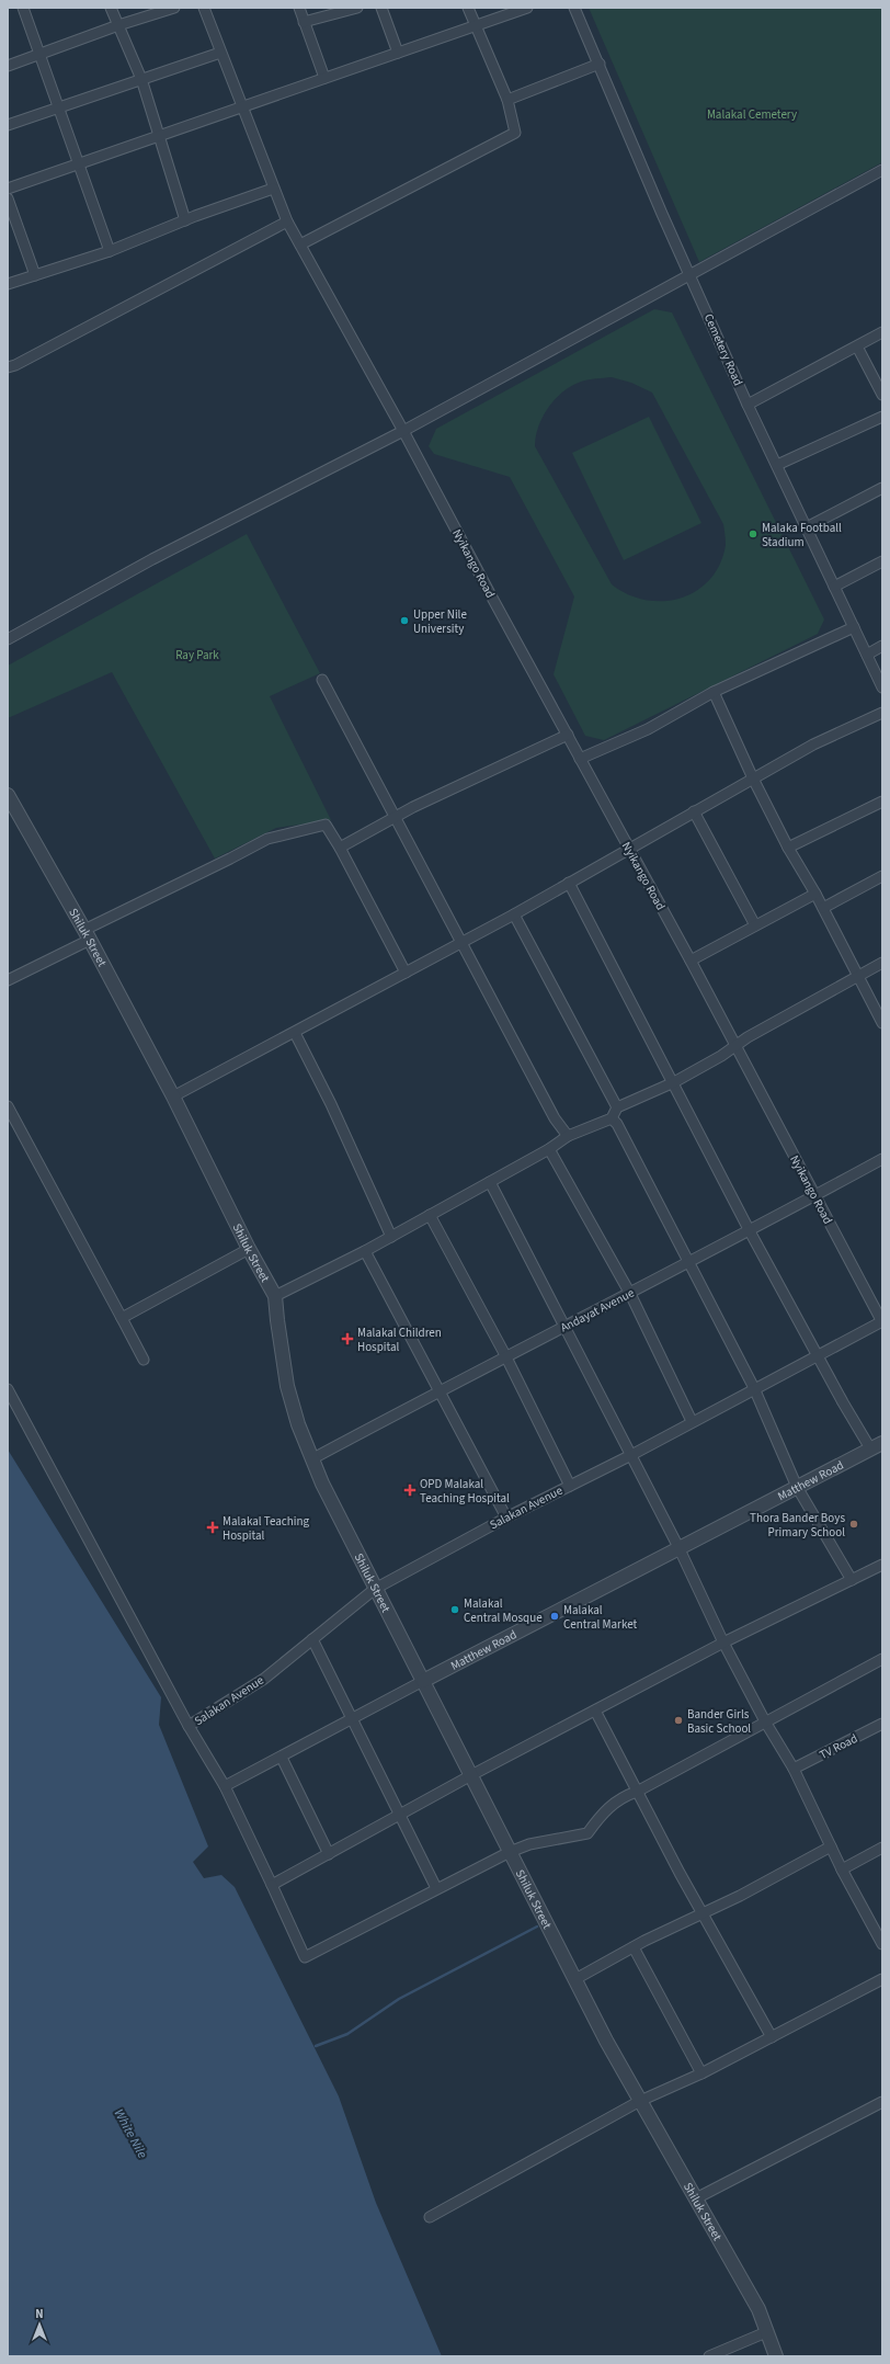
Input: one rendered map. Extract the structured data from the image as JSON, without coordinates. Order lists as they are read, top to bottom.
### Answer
{
  "streets": {
    "street": [
      "Cemetery Road",
      "Nyikango Road",
      "Shiluk Street",
      "Andayat Avenue",
      "Matthew Road",
      "Salakan Avenue",
      "TV Road"
    ]
  },
  "crossings": [
    ["Nyikango Road", "Andayat Avenue"],
    ["Nyikango Road", "Salakan Avenue"],
    ["Shiluk Street", "Andayat Avenue"],
    ["Shiluk Street", "Matthew Road"],
    ["Shiluk Street", "Salakan Avenue"]
  ],
  "water": ["White Nile"],
  "parks": ["Malakal Cemetery", "Ray Park"],
  "places": {
    "other": [
      "Malaka Football Stadium",
      "Upper Nile University",
      "Thora Bander Boys Primary School",
      "Malakal Central Mosque",
      "Malakal Central Market",
      "Bander Girls Basic School"
    ],
    "health": ["Malakal Children Hospital", "OPD Malakal Teaching Hospital", "Malakal Teaching Hospital"]
  },
  "north": "top"
}
